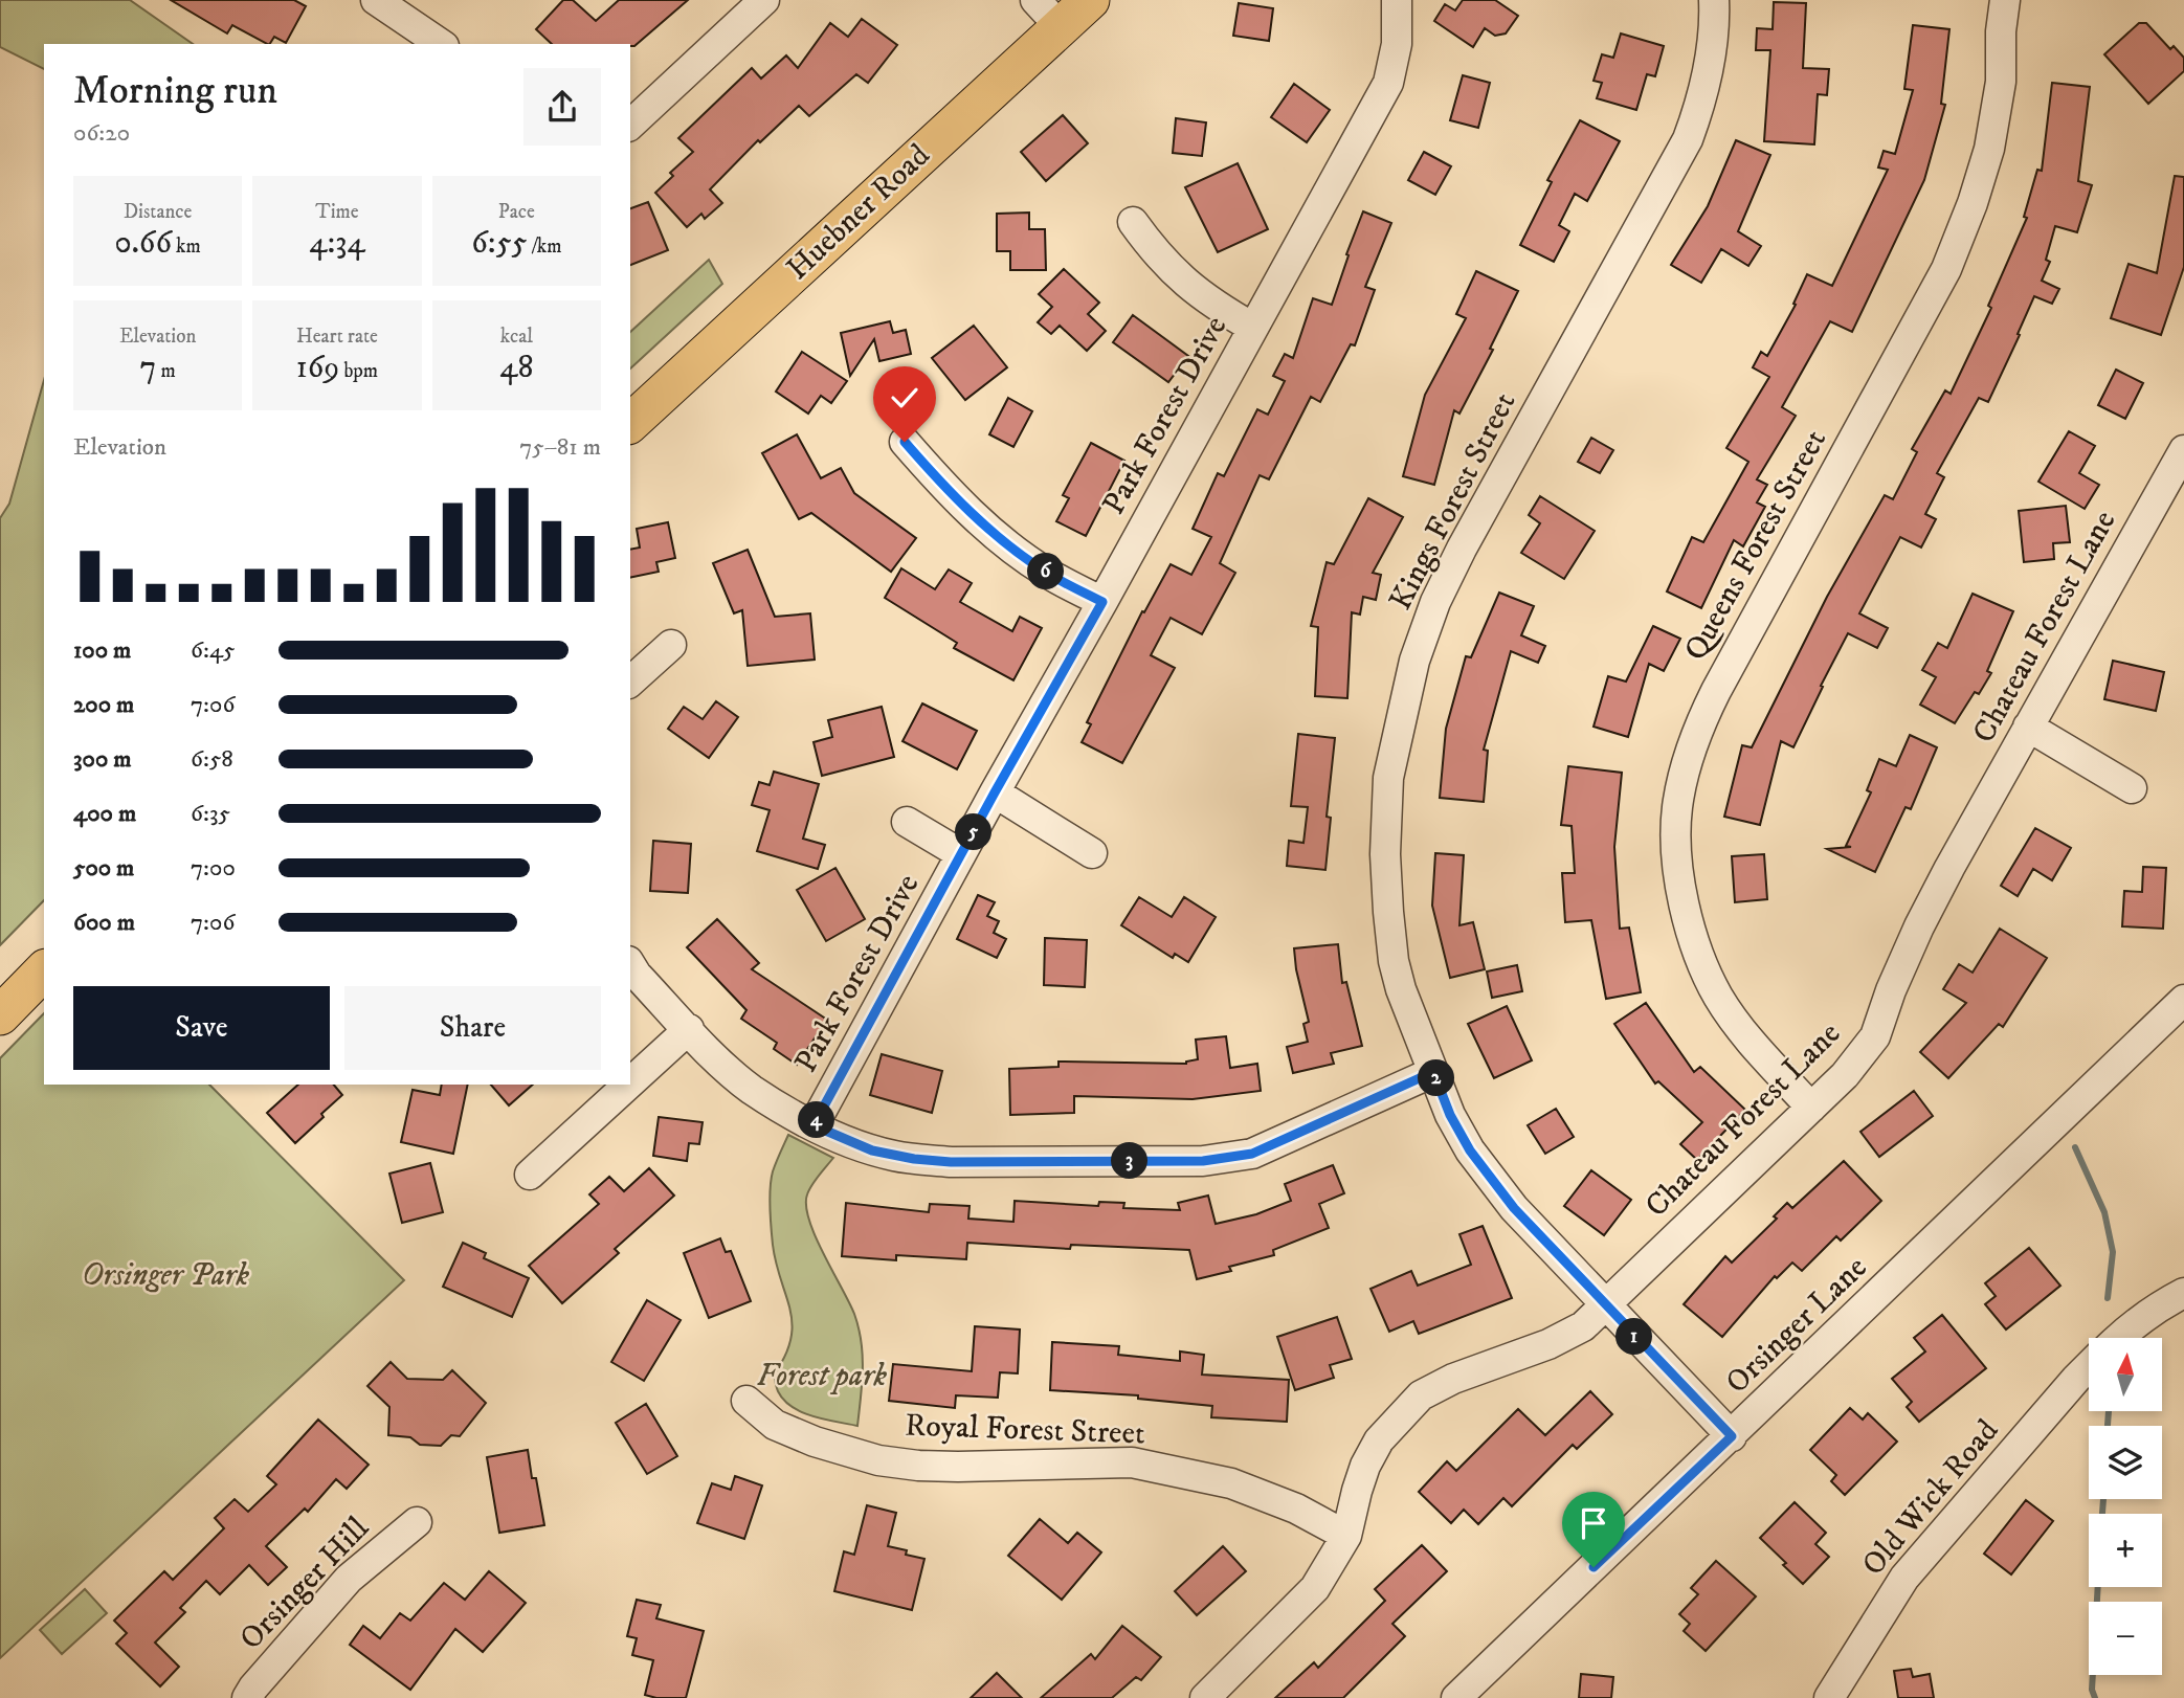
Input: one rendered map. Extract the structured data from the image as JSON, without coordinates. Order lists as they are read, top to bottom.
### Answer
{
  "streets": {
    "main road": ["Huebner Road"],
    "street": [
      "Park Forest Drive",
      "Kings Forest Street",
      "Queens Forest Street",
      "Chateau Forest Lane",
      "Orsinger Lane",
      "Royal Forest Street",
      "Old Wick Road",
      "Orsinger Hill"
    ]
  },
  "crossings": [
    ["Kings Forest Street", "Chateau Forest Lane"],
    ["Kings Forest Street", "Orsinger Lane"],
    ["Queens Forest Street", "Chateau Forest Lane"],
    ["Chateau Forest Lane", "Royal Forest Street"]
  ],
  "parks": ["Orsinger Park", "Forest park"],
  "north": "top",
  "page": {
    "heading": ["Morning run", "06:20"],
    "stats": [
      ["Distance", "0.66 km"],
      ["Time", "4:34"],
      ["Pace", "6:55 /km"],
      ["Elevation", "7 m"],
      ["Heart rate", "169 bpm"],
      ["kcal", "48"]
    ],
    "chart": ["Elevation", "75–81 m"],
    "pins": [
      "6",
      "5",
      "2",
      "4",
      "3",
      "1"
    ],
    "list": [
      {
        "name": "100 m",
        "note": "6:45"
      },
      {
        "name": "200 m",
        "note": "7:06"
      },
      {
        "name": "300 m",
        "note": "6:58"
      },
      {
        "name": "400 m",
        "note": "6:35"
      },
      {
        "name": "500 m",
        "note": "7:00"
      },
      {
        "name": "600 m",
        "note": "7:06"
      }
    ],
    "buttons": ["Save", "Share"],
    "map_buttons": ["+", "−"]
  }
}
